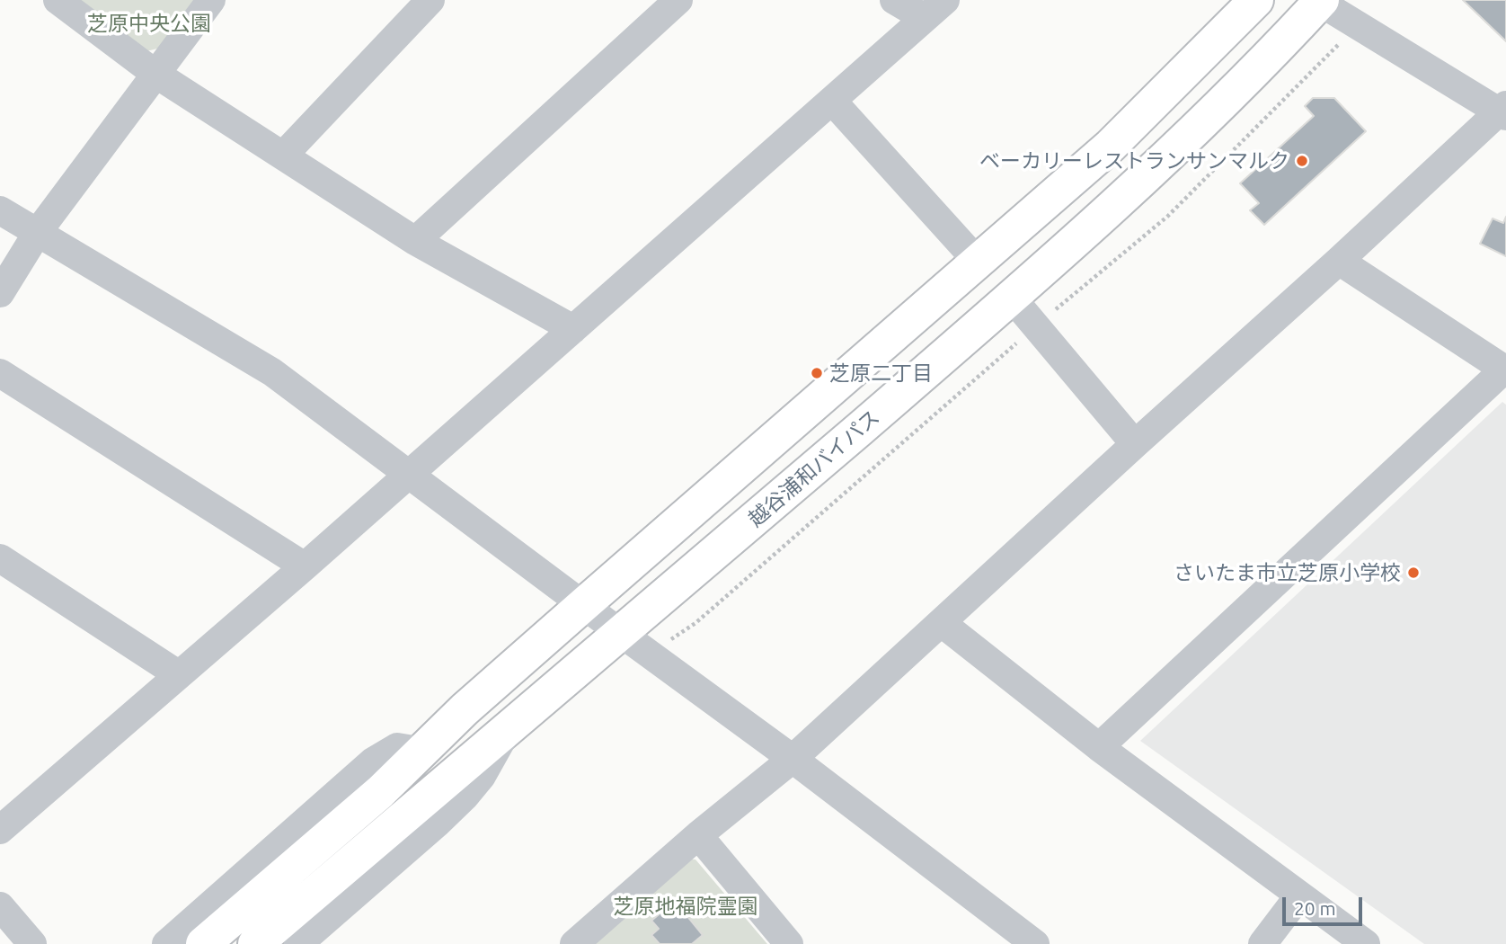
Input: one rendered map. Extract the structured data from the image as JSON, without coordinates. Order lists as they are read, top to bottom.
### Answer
{
  "streets": {
    "highway": ["越谷浦和バイパス"]
  },
  "parks": ["芝原中央公園", "芝原地福院霊園"],
  "places": ["ベーカリーレストランサンマルク", "芝原二丁目", "さいたま市立芝原小学校"],
  "scale_bar": "20 m"
}
